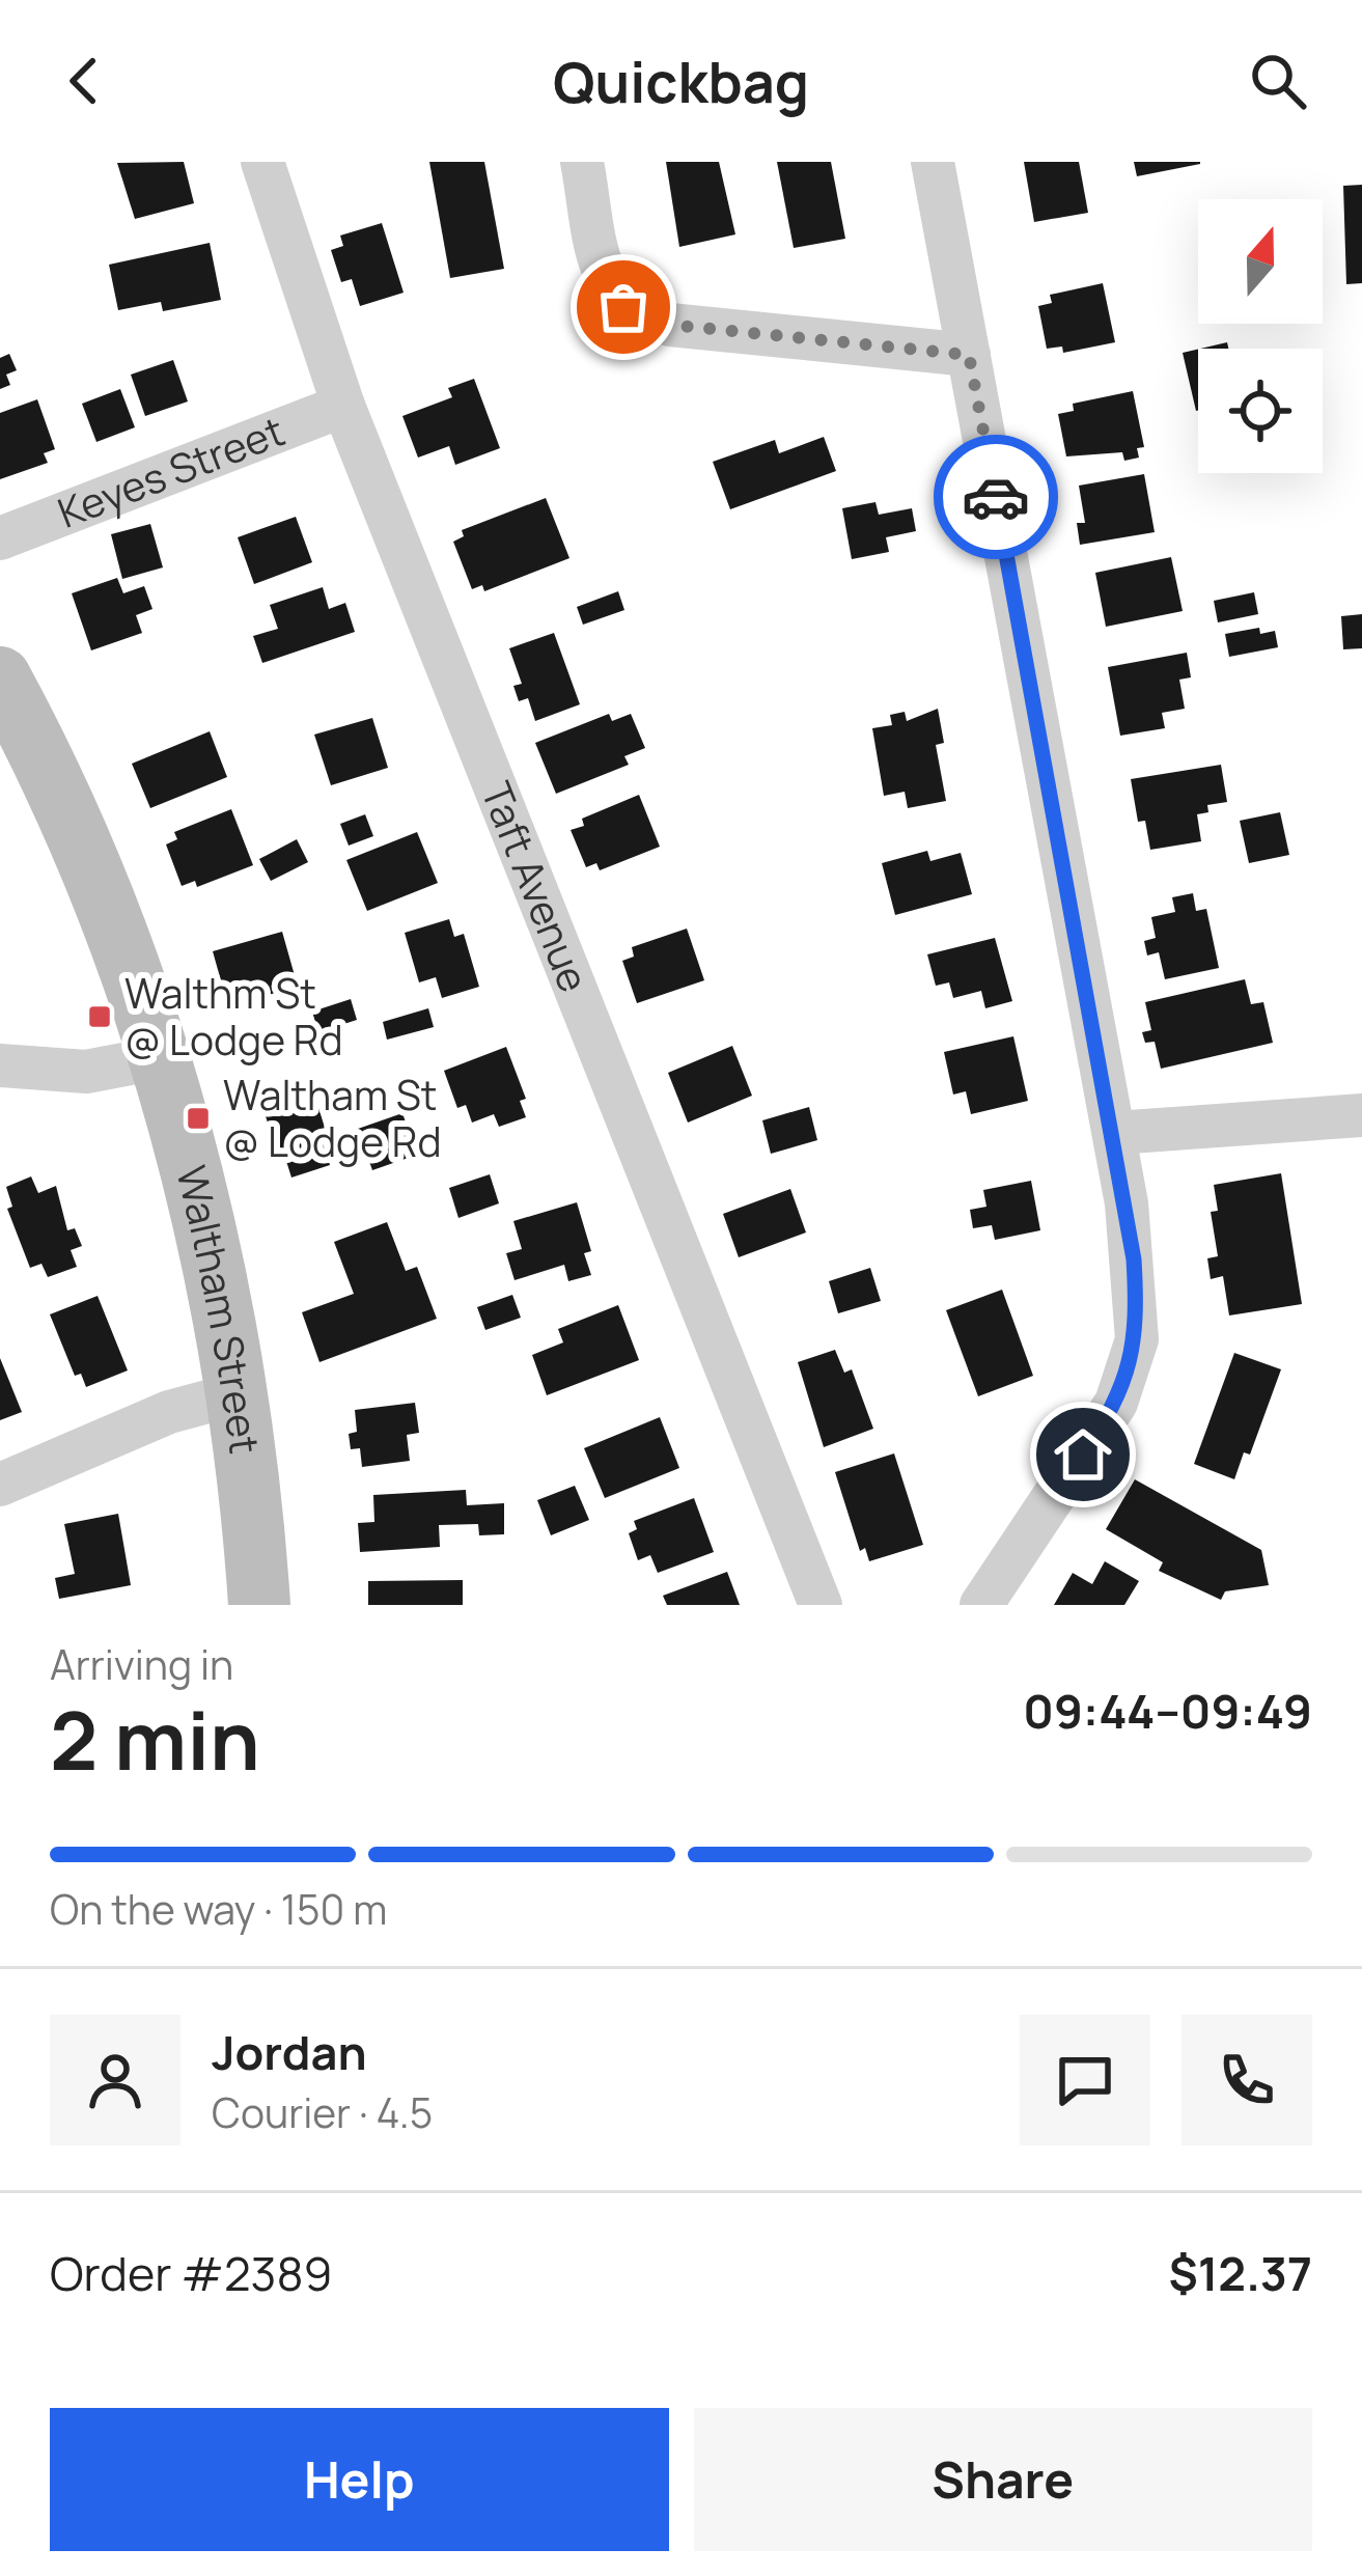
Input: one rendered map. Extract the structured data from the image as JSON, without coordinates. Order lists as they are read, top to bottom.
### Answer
{
  "streets": {
    "main road": ["Waltham Street"],
    "street": ["Keyes Street", "Taft Avenue"]
  },
  "crossings": [
    ["Keyes Street", "Taft Avenue"]
  ],
  "places": {
    "transit": ["Walthm St @ Lodge Rd", "Waltham St @ Lodge Rd"]
  },
  "north": "top",
  "page": {
    "header": "Quickbag",
    "heading": ["2 min", "Arriving in", "09:44–09:49"],
    "panel": [
      "Jordan",
      "Courier · 4.5",
      "Order #2389",
      "$12.37"
    ],
    "bar": "On the way · 150 m",
    "buttons": ["Help", "Share"]
  }
}
